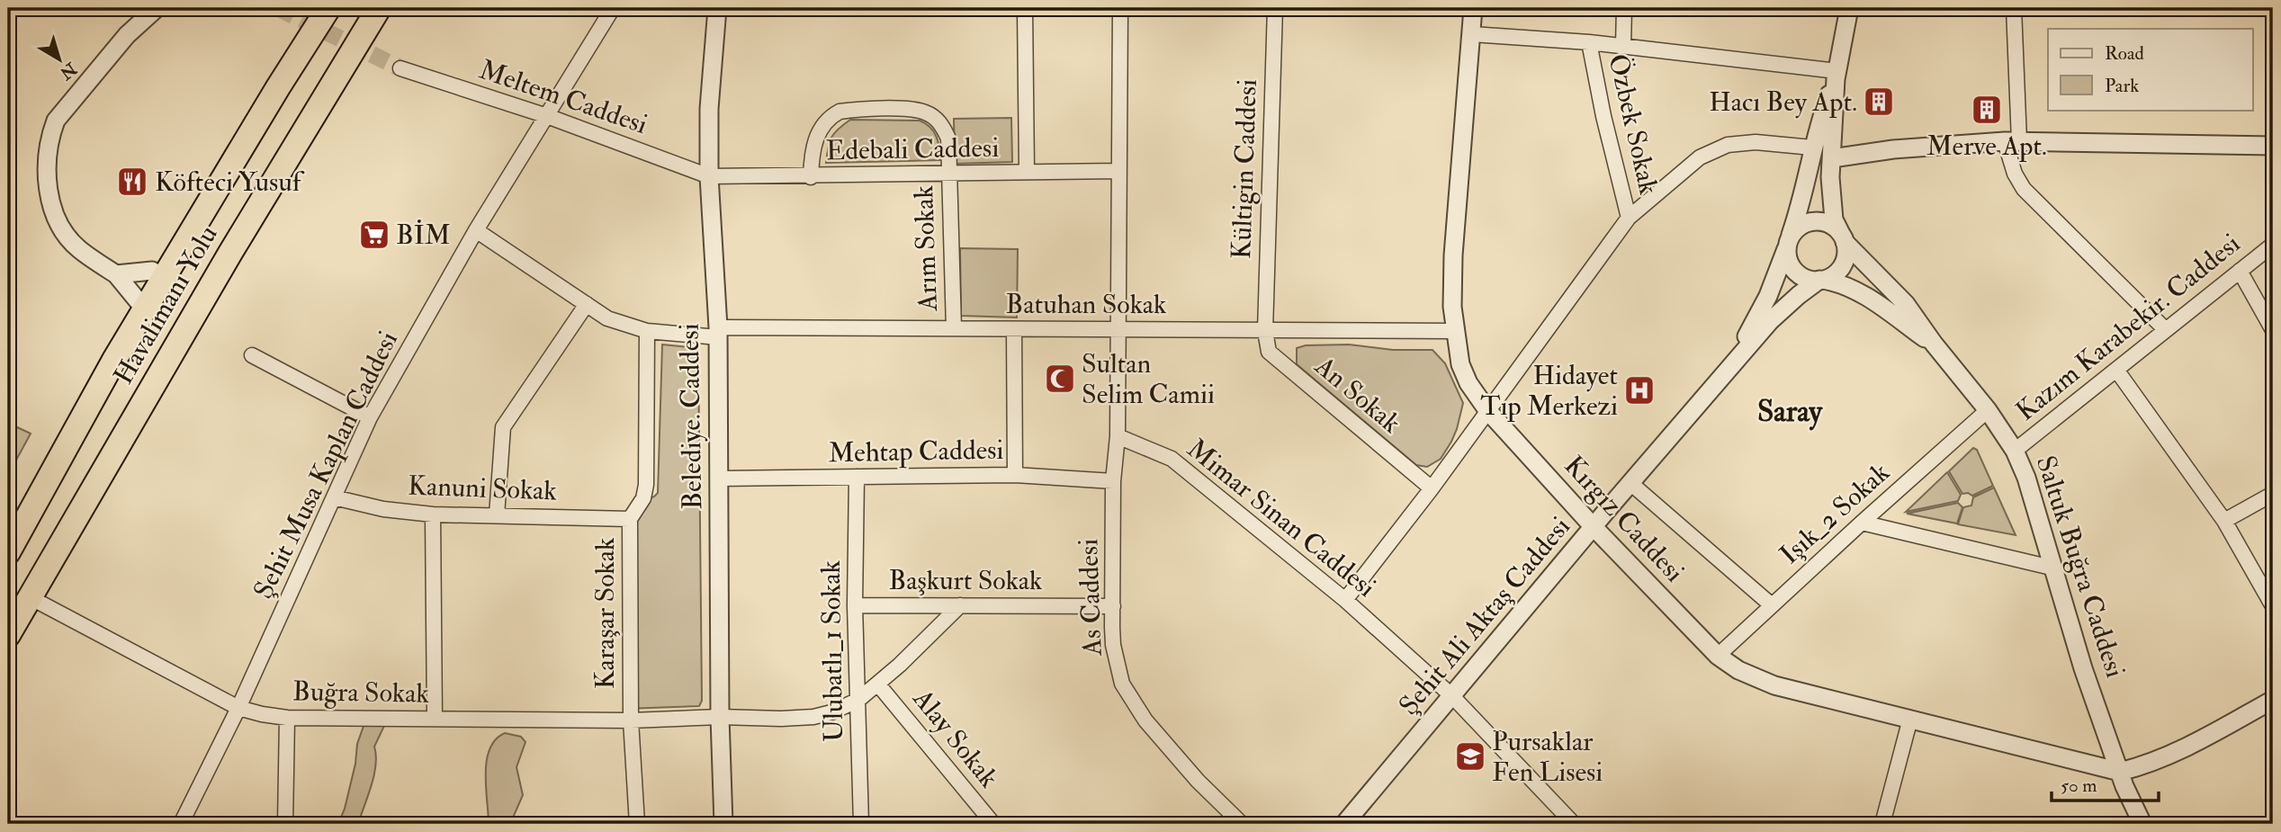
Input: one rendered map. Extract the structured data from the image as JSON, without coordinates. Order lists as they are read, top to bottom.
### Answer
{
  "streets": {
    "highway": ["Havalimanı Yolu"],
    "street": [
      "Meltem Caddesi",
      "Özbek Sokak",
      "Edebali Caddesi",
      "Kültigin Caddesi",
      "Arım Sokak",
      "Batuhan Sokak",
      "Kazım Karabekir. Caddesi",
      "An Sokak",
      "Belediye. Caddesi",
      "Mehtap Caddesi",
      "Şehit Musa Kaplan Caddesi",
      "Kanuni Sokak",
      "Işık_2 Sokak",
      "Mimar Sinan Caddesi",
      "Kırgız Caddesi",
      "Saltuk Buğra Caddesi",
      "Başkurt Sokak",
      "As Caddesi",
      "Karaşar Sokak",
      "Şehit Ali Aktaş Caddesi",
      "Ulubatlı_1 Sokak",
      "Buğra Sokak",
      "Alay Sokak"
    ]
  },
  "crossings": [
    ["Meltem Caddesi", "Edebali Caddesi"],
    ["Meltem Caddesi", "Belediye. Caddesi"],
    ["Meltem Caddesi", "Şehit Musa Kaplan Caddesi"],
    ["Edebali Caddesi", "Arım Sokak"],
    ["Edebali Caddesi", "Belediye. Caddesi"],
    ["Kültigin Caddesi", "Batuhan Sokak"],
    ["Kültigin Caddesi", "An Sokak"],
    ["Arım Sokak", "Batuhan Sokak"],
    ["Batuhan Sokak", "An Sokak"],
    ["Batuhan Sokak", "Belediye. Caddesi"],
    ["Batuhan Sokak", "Şehit Musa Kaplan Caddesi"],
    ["Batuhan Sokak", "Kırgız Caddesi"],
    ["Batuhan Sokak", "Karaşar Sokak"],
    ["Havalimanı Yolu", "Buğra Sokak"],
    ["Kazım Karabekir. Caddesi", "Saltuk Buğra Caddesi"],
    ["Belediye. Caddesi", "Mehtap Caddesi"],
    ["Belediye. Caddesi", "Buğra Sokak"],
    ["Mehtap Caddesi", "As Caddesi"],
    ["Mehtap Caddesi", "Ulubatlı_1 Sokak"],
    ["Şehit Musa Kaplan Caddesi", "Kanuni Sokak"],
    ["Şehit Musa Kaplan Caddesi", "Buğra Sokak"],
    ["Kanuni Sokak", "Karaşar Sokak"],
    ["Işık_2 Sokak", "Kırgız Caddesi"],
    ["Işık_2 Sokak", "Saltuk Buğra Caddesi"],
    ["Mimar Sinan Caddesi", "As Caddesi"],
    ["Mimar Sinan Caddesi", "Şehit Ali Aktaş Caddesi"],
    ["Kırgız Caddesi", "Saltuk Buğra Caddesi"],
    ["Kırgız Caddesi", "Şehit Ali Aktaş Caddesi"],
    ["Saltuk Buğra Caddesi", "Şehit Ali Aktaş Caddesi"],
    ["Başkurt Sokak", "As Caddesi"],
    ["Başkurt Sokak", "Ulubatlı_1 Sokak"],
    ["Başkurt Sokak", "Buğra Sokak"],
    ["Karaşar Sokak", "Buğra Sokak"],
    ["Ulubatlı_1 Sokak", "Buğra Sokak"],
    ["Buğra Sokak", "Alay Sokak"]
  ],
  "districts": ["Saray"],
  "places": {
    "building": ["Hacı Bey Apt.", "Merve Apt."],
    "restaurant": ["Köfteci Yusuf"],
    "supermarket": ["BİM"],
    "mosque": ["Sultan Selim Camii"],
    "hospital": ["Hidayet Tıp Merkezi"],
    "school or university": ["Pursaklar Fen Lisesi"]
  },
  "legend": ["Road", "Park"],
  "scale_bar": "50 m",
  "north": "bottom right"
}
